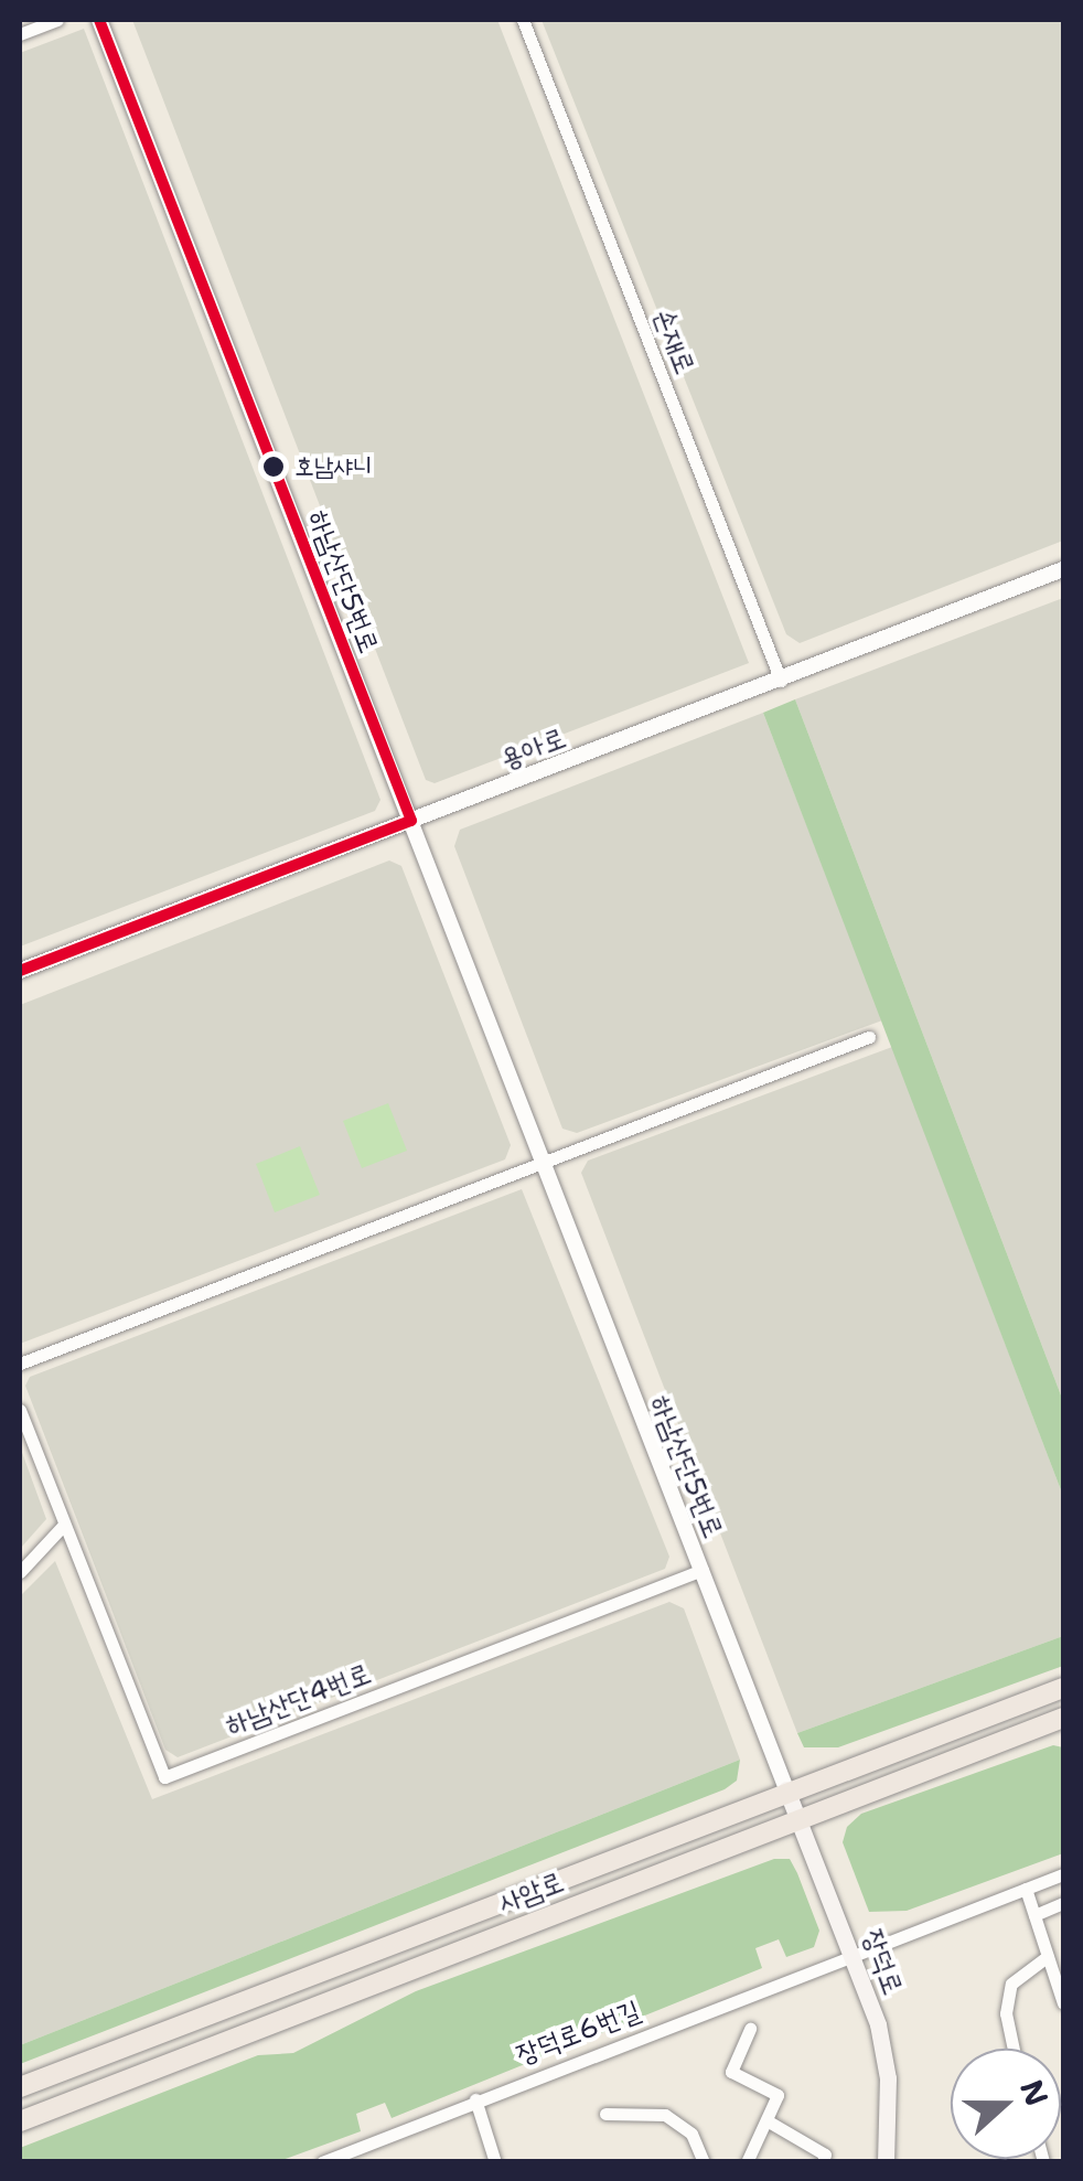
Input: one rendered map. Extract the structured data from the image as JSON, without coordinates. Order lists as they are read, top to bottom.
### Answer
{
  "streets": {
    "main road": ["사암로", "장덕로"],
    "street": [
      "손재로",
      "하남산단5번로",
      "용아로",
      "하남산단4번로",
      "장덕로6번길"
    ]
  },
  "crossings": [
    ["손재로", "용아로"],
    ["하남산단5번로", "용아로"],
    ["하남산단5번로", "하남산단4번로"],
    ["하남산단5번로", "사암로"],
    ["하남산단5번로", "장덕로"],
    ["사암로", "장덕로"],
    ["장덕로", "장덕로6번길"]
  ],
  "places": ["호남샤니"],
  "north": "right"
}
